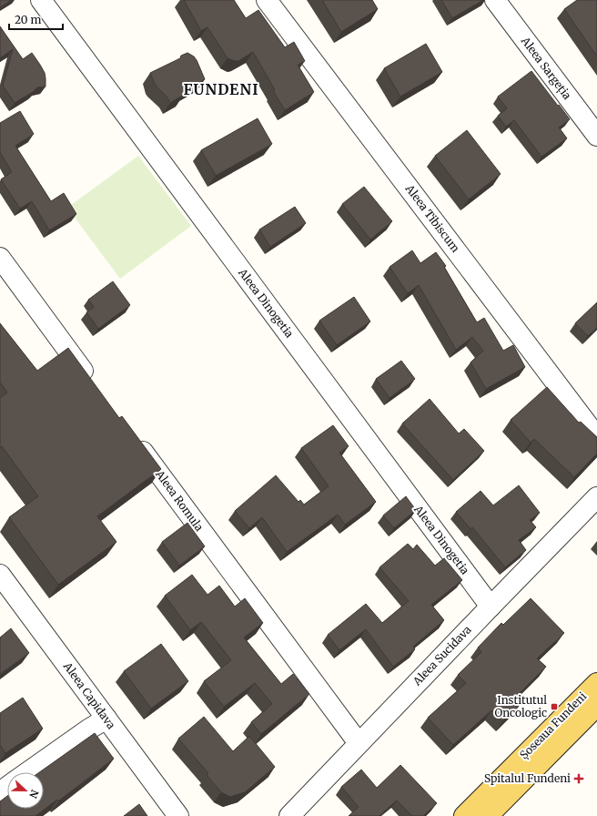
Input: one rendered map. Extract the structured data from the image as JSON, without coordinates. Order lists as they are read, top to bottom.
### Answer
{
  "streets": {
    "main road": ["Șoseaua Fundeni"],
    "street": [
      "Aleea Sargeția",
      "Aleea Tibiscum",
      "Aleea Dinogetia",
      "Aleea Romula",
      "Aleea Sucidava",
      "Aleea Capidava"
    ]
  },
  "crossings": [
    ["Aleea Dinogetia", "Aleea Sucidava"],
    ["Aleea Romula", "Aleea Sucidava"]
  ],
  "districts": ["FUNDENI"],
  "places": {
    "transit": ["Institutul Oncologic"],
    "health": ["Spitalul Fundeni"]
  },
  "scale_bar": "20 m",
  "north": "right"
}
